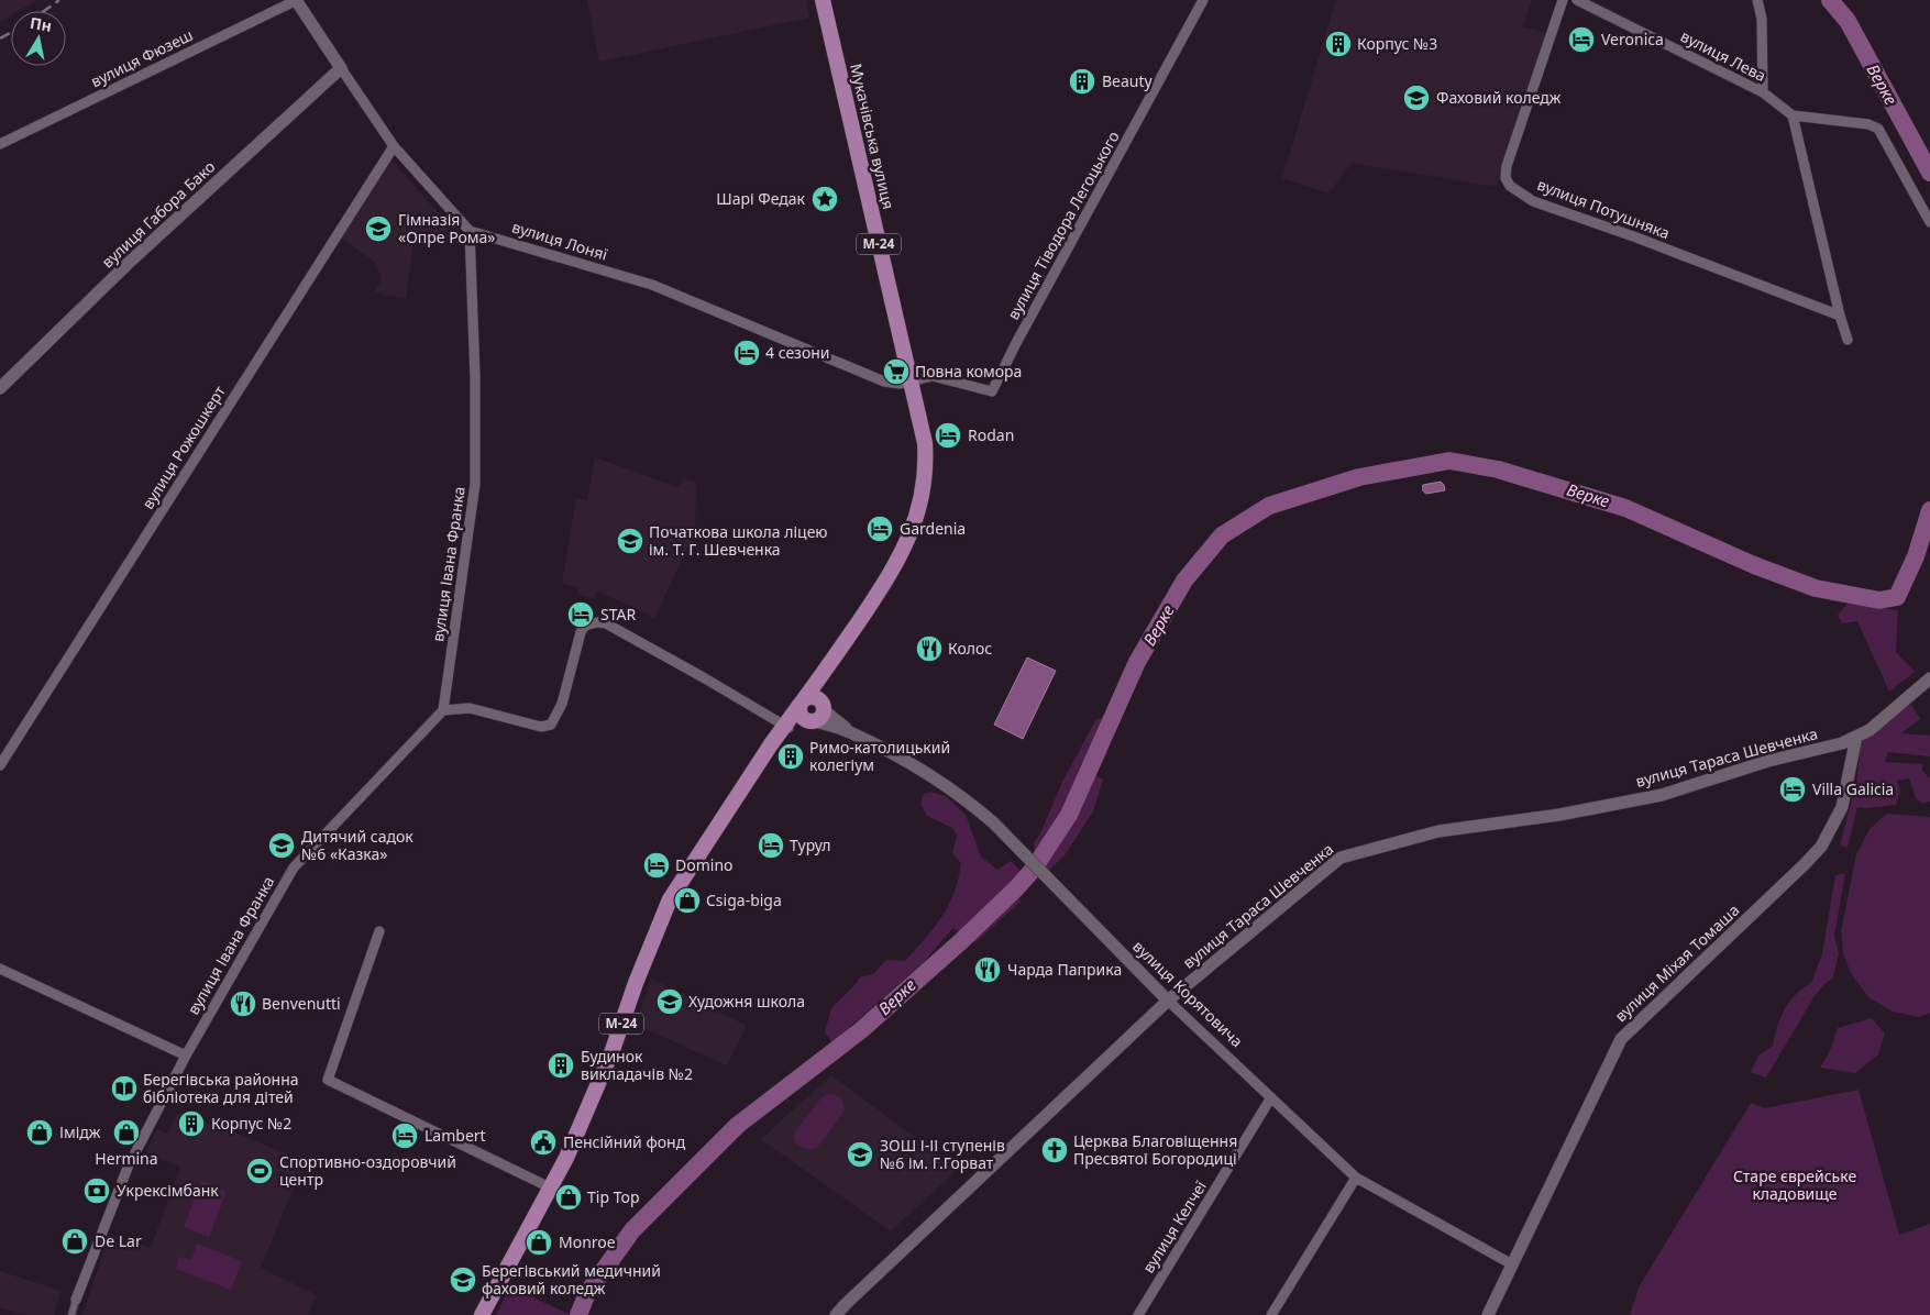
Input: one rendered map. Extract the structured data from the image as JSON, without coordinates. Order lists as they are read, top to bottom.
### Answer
{
  "streets": {
    "highway": ["Мукачівська вулиця", "М-24"],
    "street": [
      "вулиця Лева",
      "вулиця Фюзеш",
      "вулиця Потушняка",
      "вулиця Габора Бако",
      "вулиця Тіводора Легоцького",
      "вулиця Лоняї",
      "вулиця Рожошкерт",
      "вулиця Івана Франка",
      "вулиця Тараса Шевченка",
      "вулиця Міхая Томаша",
      "вулиця Корятовича",
      "вулиця Келчеї"
    ]
  },
  "crossings": [
    ["Мукачівська вулиця", "вулиця Тіводора Легоцького"],
    ["Мукачівська вулиця", "вулиця Лоняї"],
    ["Мукачівська вулиця", "вулиця Корятовича"],
    ["вулиця Тіводора Легоцького", "вулиця Лоняї"],
    ["вулиця Лоняї", "вулиця Івана Франка"],
    ["вулиця Тараса Шевченка", "вулиця Міхая Томаша"],
    ["вулиця Тараса Шевченка", "вулиця Корятовича"],
    ["вулиця Міхая Томаша", "вулиця Корятовича"],
    ["вулиця Корятовича", "вулиця Келчеї"]
  ],
  "water": ["Верке"],
  "parks": ["Старе єврейське кладовище"],
  "places": {
    "hotel": [
      "Veronica",
      "4 сезони",
      "Rodan",
      "Gardenia",
      "STAR",
      "Villa Galicia",
      "Турул",
      "Domino",
      "Lambert"
    ],
    "building": [
      "Корпус №3",
      "Beauty",
      "Римо-католицький колегіум",
      "Будинок викладачів №2",
      "Корпус №2"
    ],
    "school or university": [
      "Фаховий коледж",
      "Гімназія «Опре Рома»",
      "Початкова школа ліцею ім. Т. Г. Шевченка",
      "Дитячий садок №6 «Казка»",
      "Художня школа",
      "ЗОШ І-ІІ ступенів №6 ім. Г.Горват",
      "Берегівський медичний фаховий коледж"
    ],
    "place": ["Шарі Федак"],
    "supermarket": ["Повна комора"],
    "restaurant": ["Колос", "Чарда Паприка", "Benvenutti"],
    "shop": [
      "Csiga-biga",
      "Імідж",
      "Hermina",
      "Tip Top",
      "De Lar",
      "Monroe"
    ],
    "library": ["Берегівська районна бібліотека для дітей"],
    "public building": ["Пенсійний фонд"],
    "church": ["Церква Благовіщення Пресвятої Богородиці"],
    "sports": ["Спортивно-оздоровчий центр"],
    "bank": ["Укрексімбанк"]
  },
  "north": "top"
}
